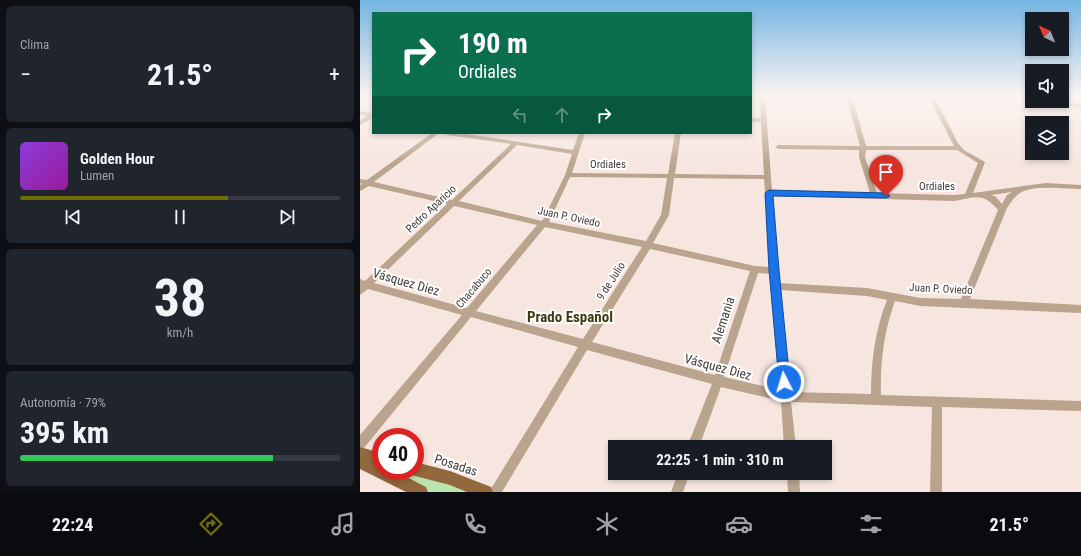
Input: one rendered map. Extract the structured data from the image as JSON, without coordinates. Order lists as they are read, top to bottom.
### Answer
{
  "streets": {
    "main road": ["Posadas"],
    "street": [
      "Ordiales",
      "Pedro Aparicio",
      "Juan P. Oviedo",
      "9 de Julio",
      "Vásquez Diez",
      "Chacabuco",
      "Alemania"
    ]
  },
  "crossings": [
    ["Ordiales", "Pedro Aparicio"],
    ["Ordiales", "9 de Julio"],
    ["Ordiales", "Chacabuco"],
    ["Pedro Aparicio", "Juan P. Oviedo"],
    ["Pedro Aparicio", "Vásquez Diez"],
    ["Juan P. Oviedo", "9 de Julio"],
    ["Juan P. Oviedo", "Chacabuco"],
    ["Juan P. Oviedo", "Alemania"],
    ["9 de Julio", "Vásquez Diez"],
    ["Vásquez Diez", "Chacabuco"],
    ["Vásquez Diez", "Alemania"]
  ],
  "districts": ["Prado Español"],
  "north": "top left",
  "page": {
    "tile": [
      "Clima",
      ["38", "km/h"],
      ["Autonomía · 79%", "395 km"]
    ],
    "turn": ["190 m", "Ordiales"],
    "heat": ["−", "21.5°", "+"],
    "song": ["Golden Hour", "Lumen"],
    "limit": "40",
    "trip": "22:25 · 1 min · 310 m",
    "tabs": ["22:24", "21.5°"]
  }
}
